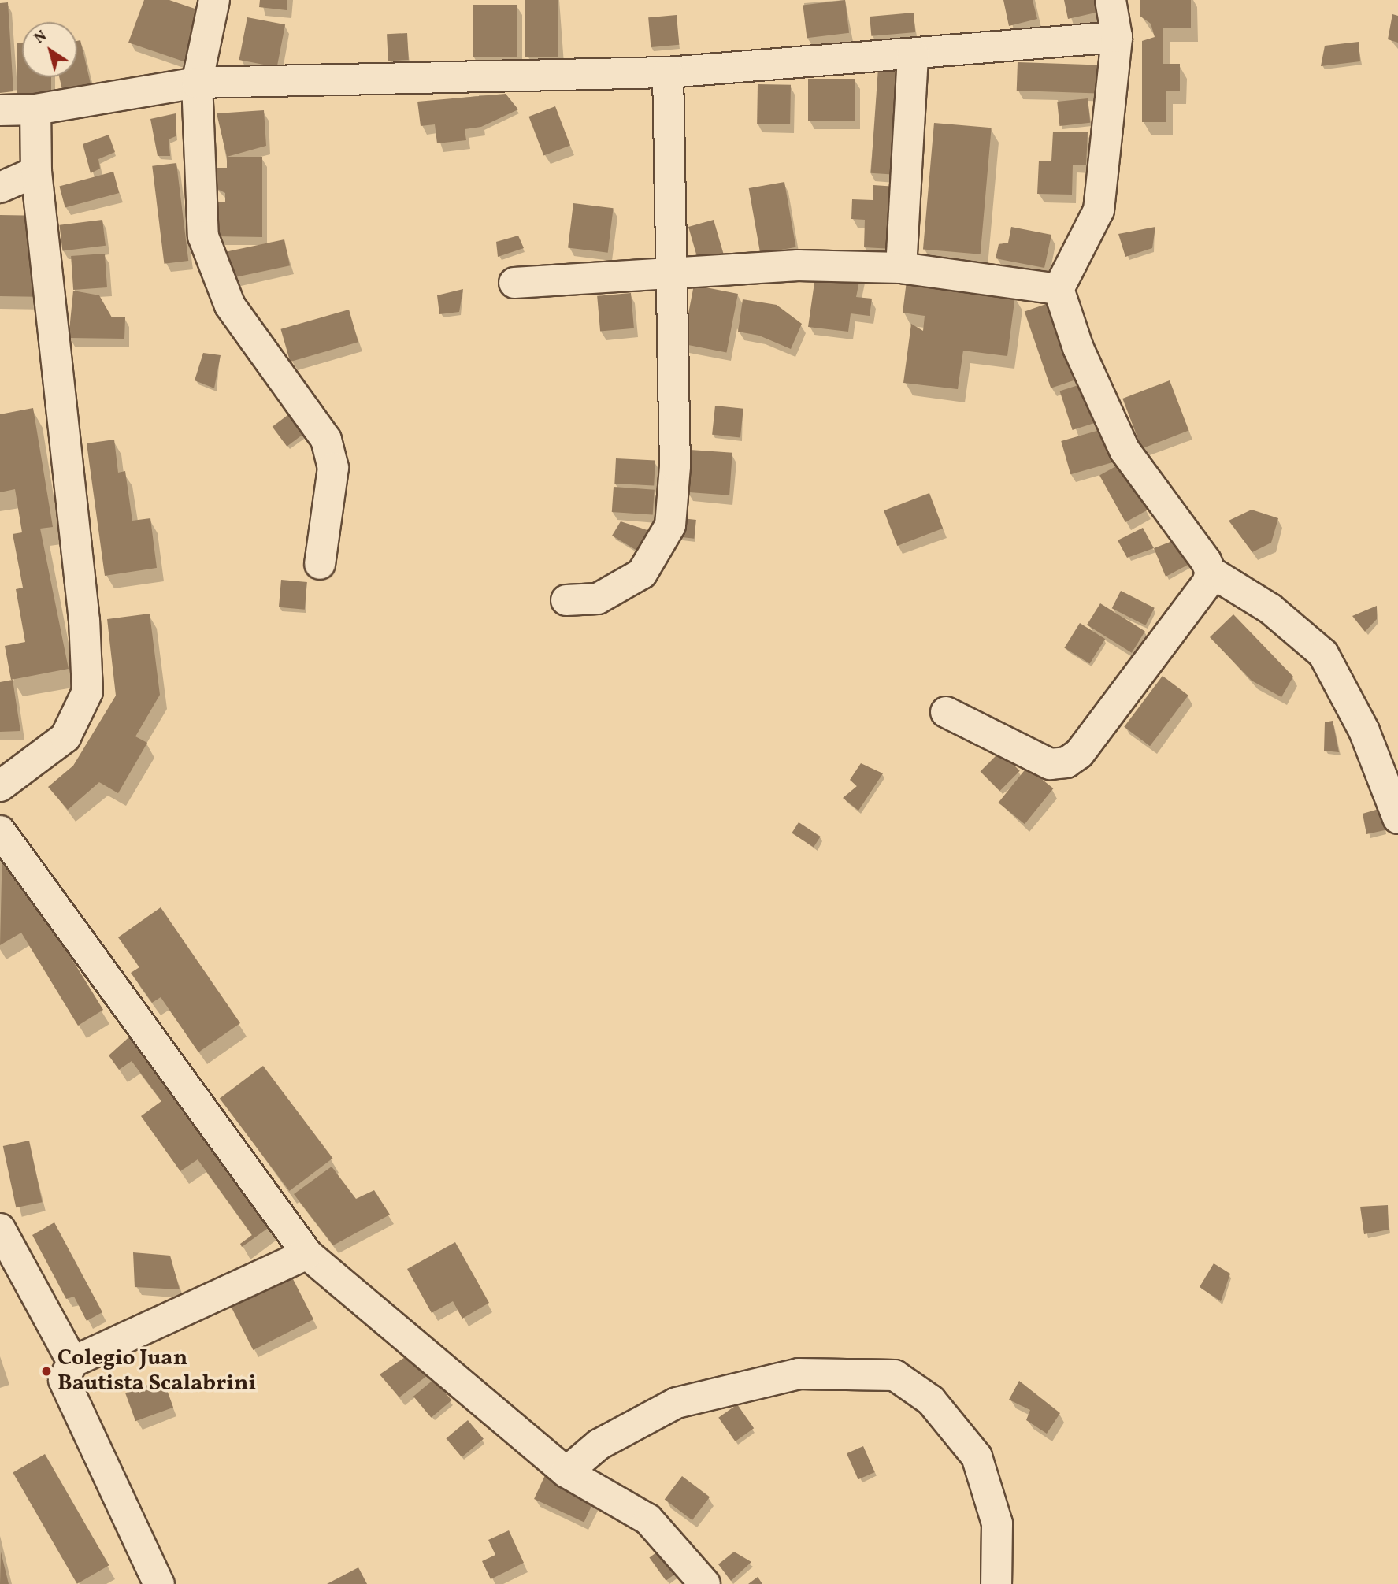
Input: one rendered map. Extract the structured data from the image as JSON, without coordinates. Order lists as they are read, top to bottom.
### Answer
{
  "places": ["Colegio Juan Bautista Scalabrini"],
  "north": "top left"
}
